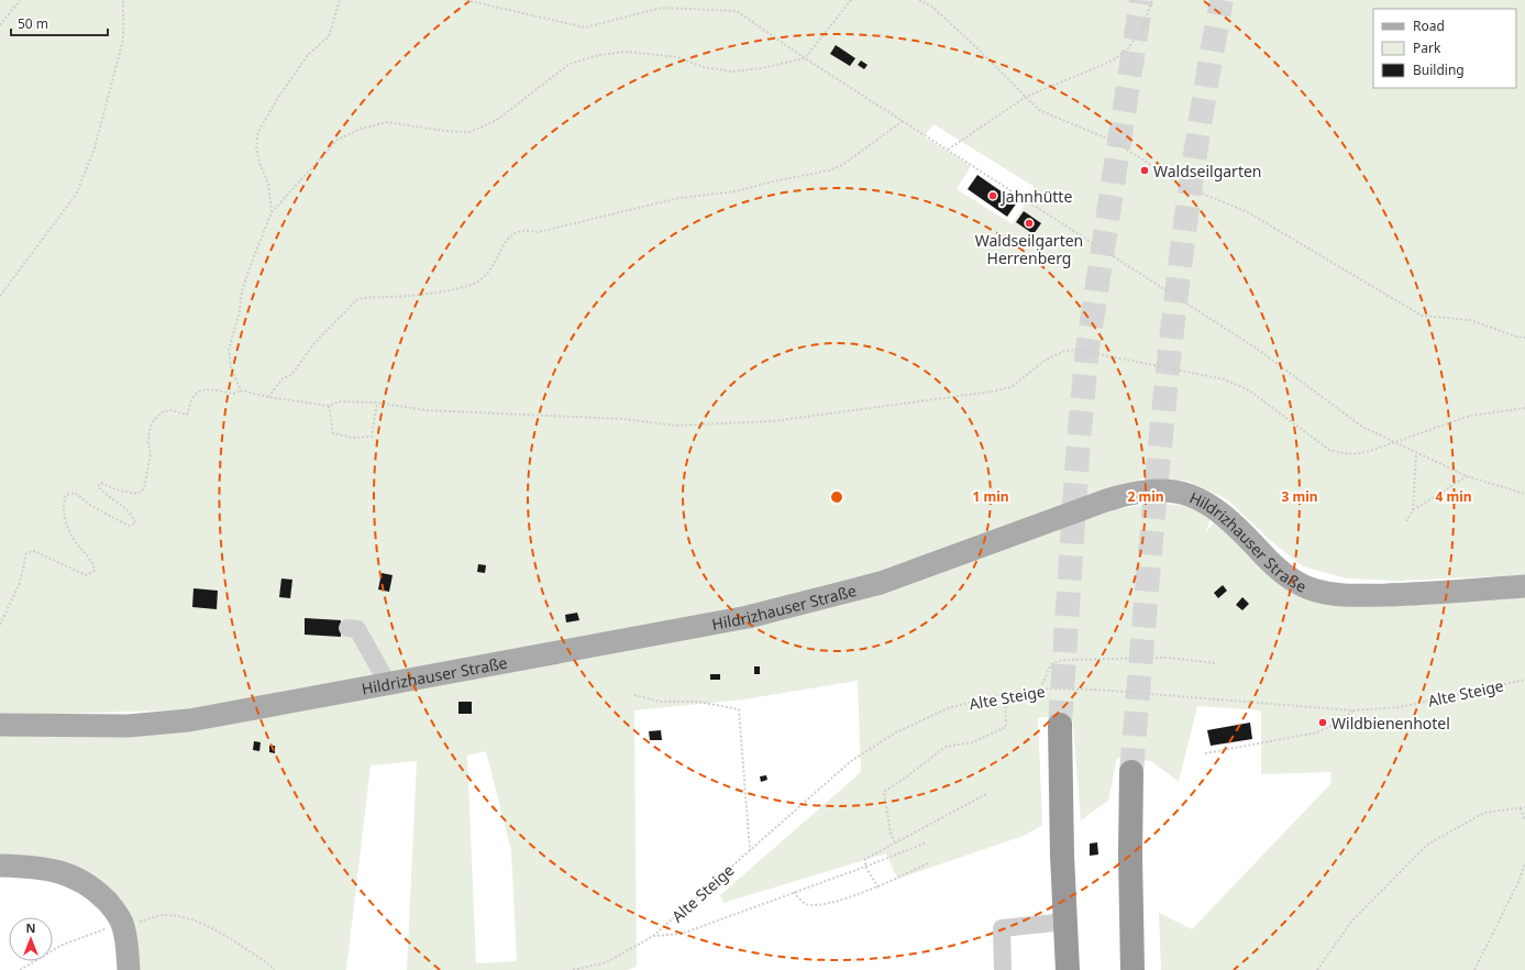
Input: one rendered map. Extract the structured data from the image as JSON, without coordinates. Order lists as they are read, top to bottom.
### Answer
{
  "streets": {
    "main road": ["Hildrizhauser Straße"],
    "path": ["Alte Steige"]
  },
  "places": [
    "Waldseilgarten",
    "Jahnhütte",
    "Waldseilgarten Herrenberg",
    "Wildbienenhotel"
  ],
  "legend": ["Road", "Park", "Building"],
  "scale_bar": "50 m",
  "north": "top",
  "rings": [
    "1 min",
    "2 min",
    "3 min",
    "4 min"
  ]
}
